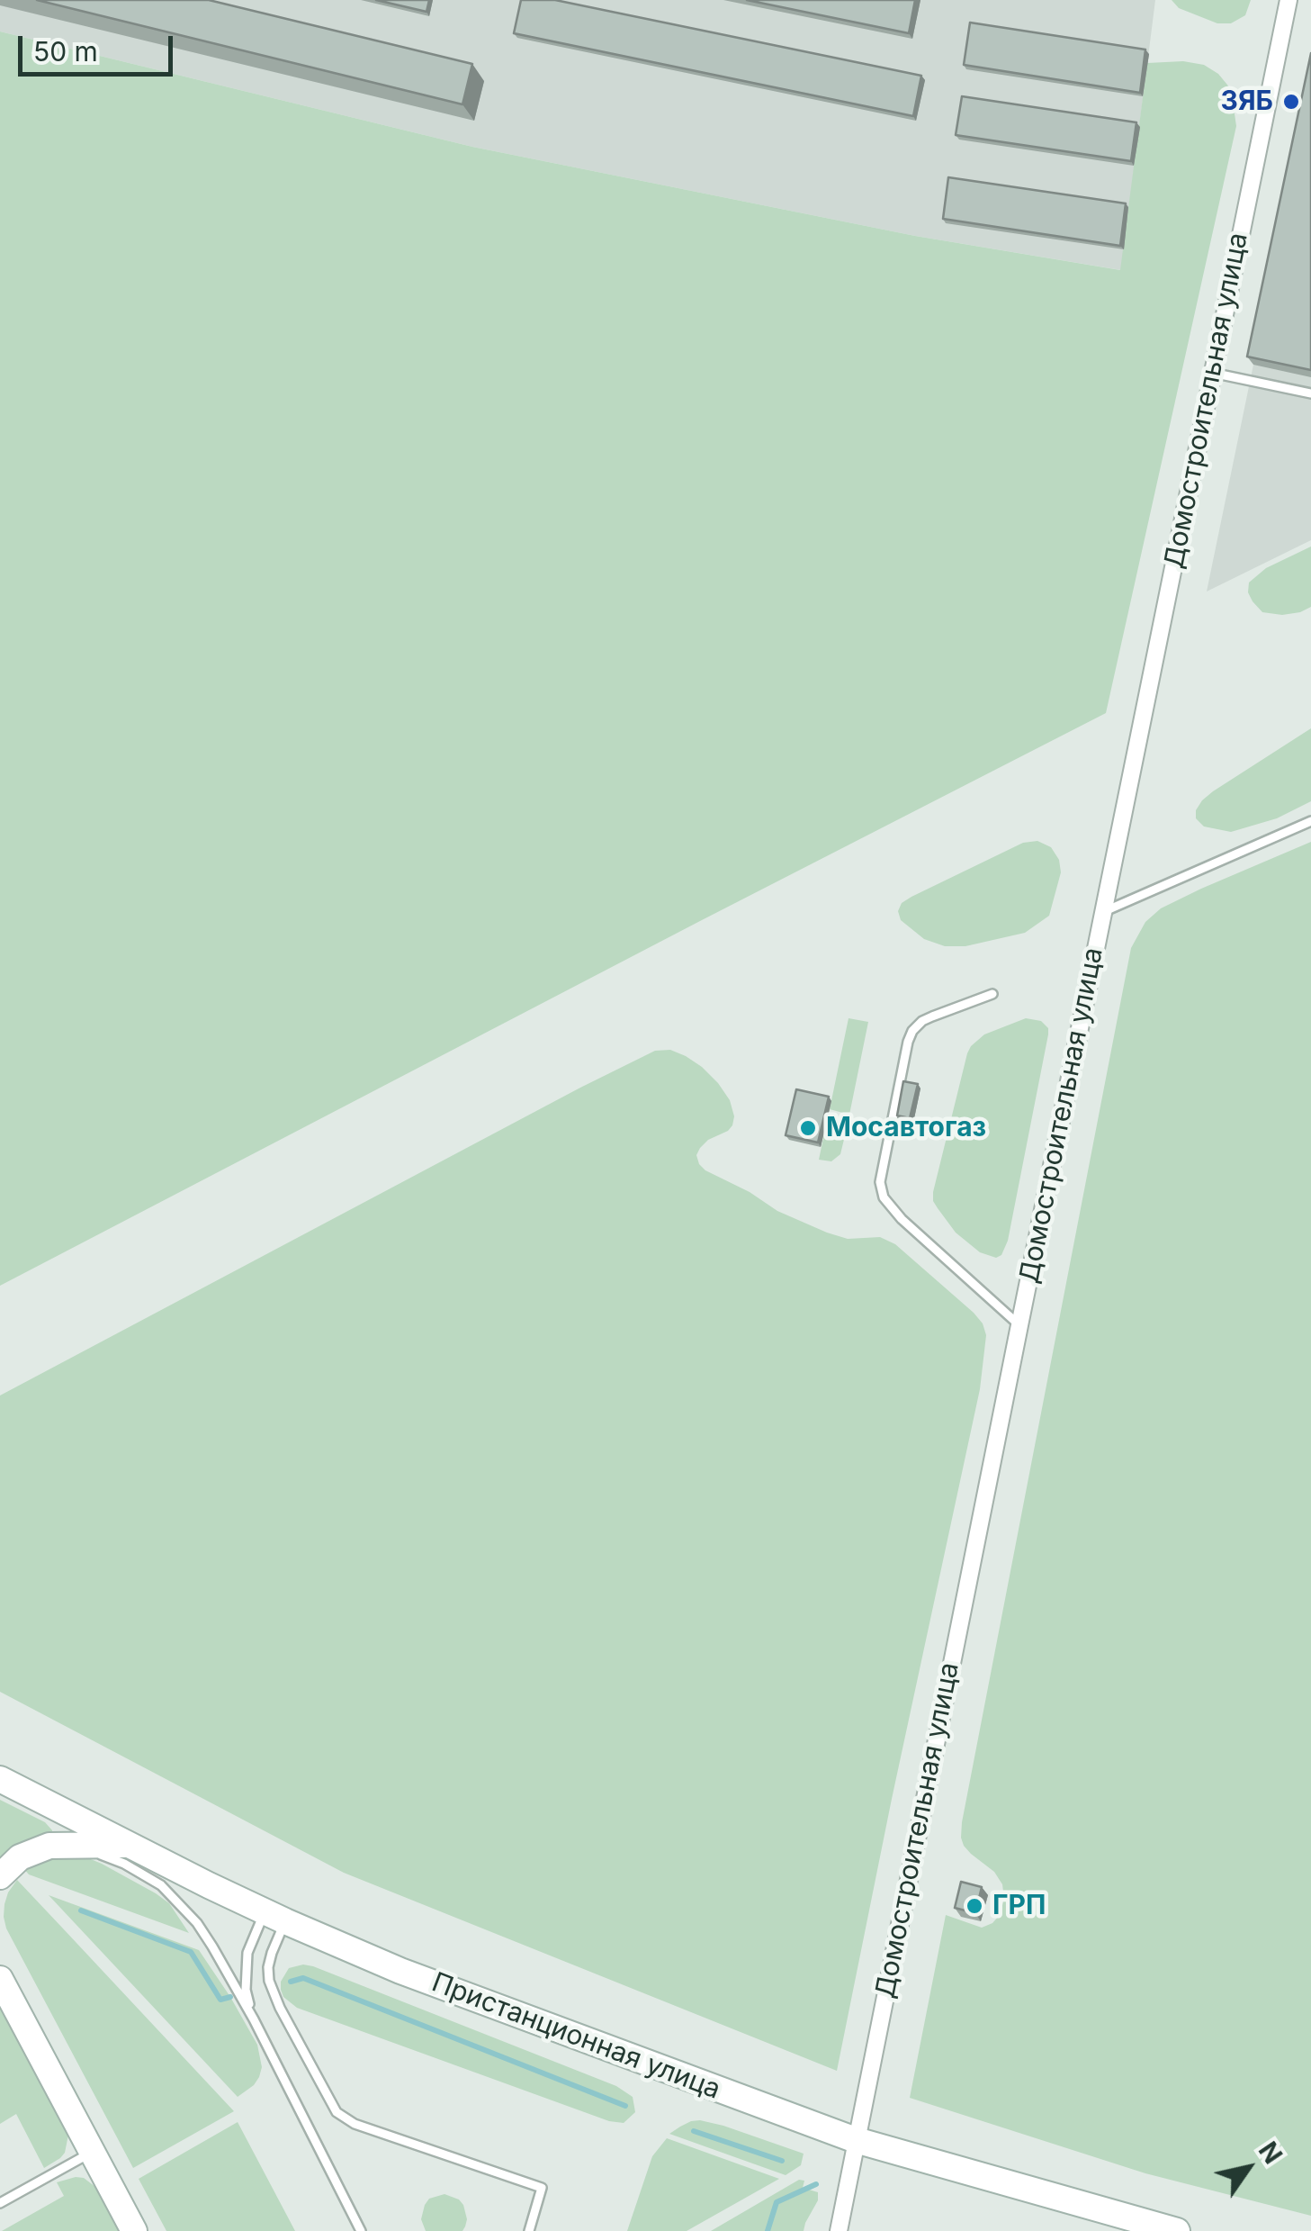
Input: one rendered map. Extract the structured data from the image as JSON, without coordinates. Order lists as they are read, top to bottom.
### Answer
{
  "streets": {
    "main road": ["Пристанционная улица"],
    "street": ["Домостроительная улица"]
  },
  "crossings": [
    ["Домостроительная улица", "Пристанционная улица"]
  ],
  "places": ["ЗЯБ", "Мосавтогаз", "ГРП"],
  "scale_bar": "50 m",
  "north": "top right"
}
